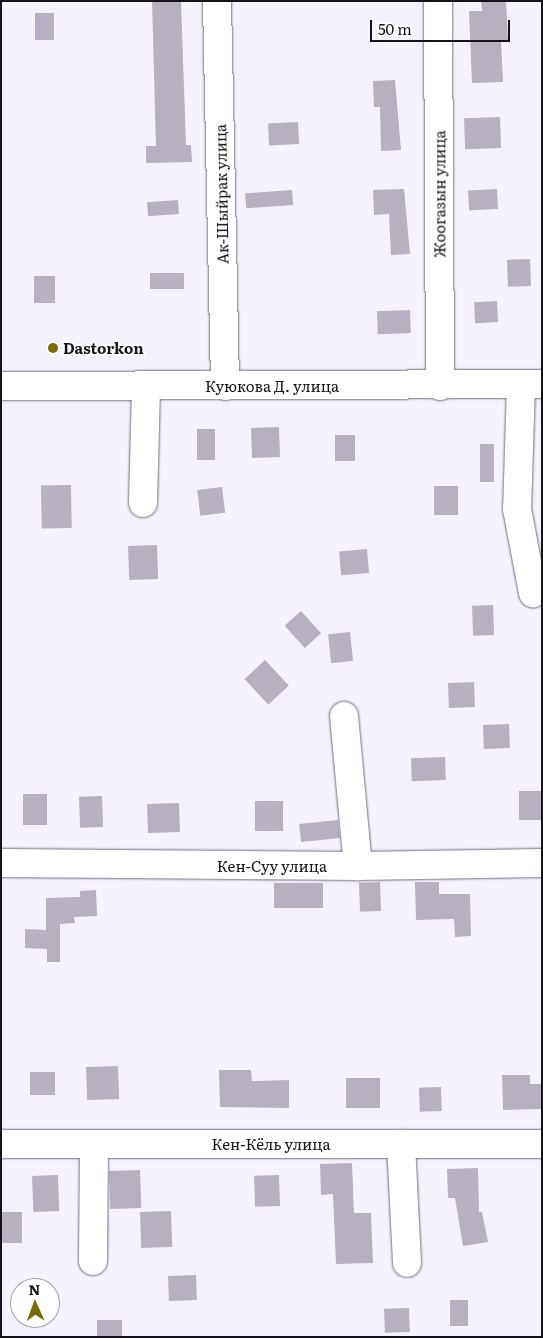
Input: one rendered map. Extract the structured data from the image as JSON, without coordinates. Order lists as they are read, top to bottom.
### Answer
{
  "streets": {
    "street": [
      "Ак-Шыйрак улица",
      "Жоогазын улица",
      "Куюкова Д. улица",
      "Кен-Суу улица",
      "Кен-Кёль улица"
    ]
  },
  "crossings": [
    ["Ак-Шыйрак улица", "Куюкова Д. улица"],
    ["Жоогазын улица", "Куюкова Д. улица"]
  ],
  "places": ["Dastorkon"],
  "scale_bar": "50 m",
  "north": "top"
}
